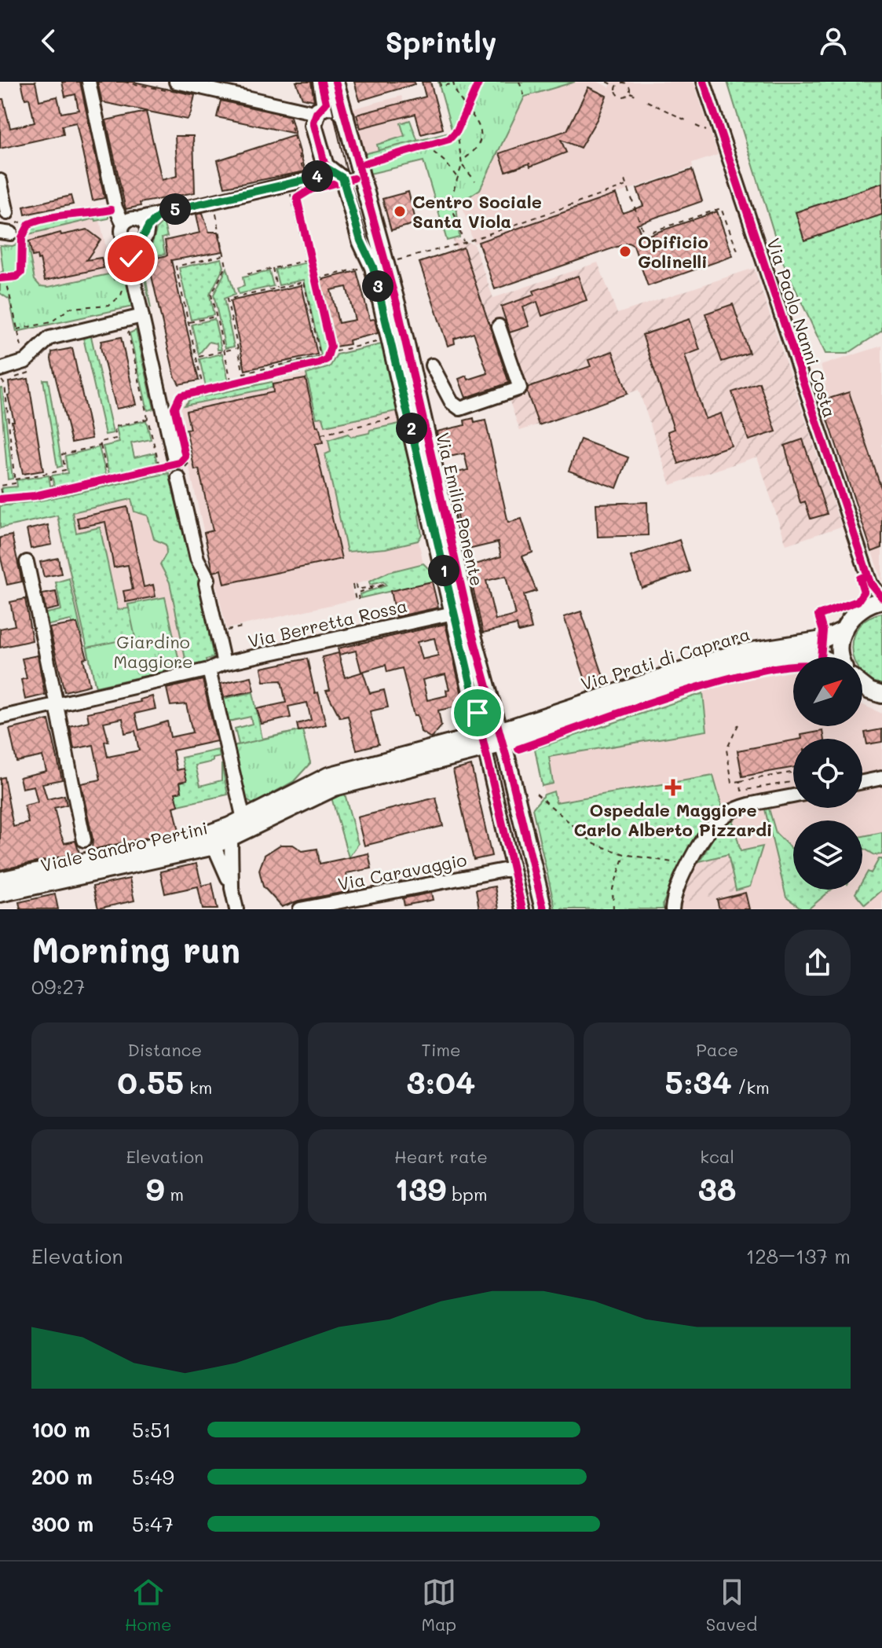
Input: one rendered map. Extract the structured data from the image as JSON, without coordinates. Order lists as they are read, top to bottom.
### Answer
{
  "streets": {
    "main road": ["Via Emilia Ponente", "Via Prati di Caprara", "Viale Sandro Pertini"],
    "street": ["Via Paolo Nanni Costa", "Via Berretta Rossa", "Via Caravaggio"]
  },
  "crossings": [
    ["Via Emilia Ponente", "Via Berretta Rossa"],
    ["Via Emilia Ponente", "Via Prati di Caprara"],
    ["Via Emilia Ponente", "Viale Sandro Pertini"],
    ["Via Emilia Ponente", "Via Caravaggio"],
    ["Via Prati di Caprara", "Viale Sandro Pertini"]
  ],
  "parks": ["Giardino Maggiore"],
  "places": {
    "other": ["Centro Sociale Santa Viola", "Opificio Golinelli"],
    "health": ["Ospedale Maggiore Carlo Alberto Pizzardi"]
  },
  "north": "top right",
  "page": {
    "header": "Sprintly",
    "pins": [
      "4",
      "5",
      "3",
      "2",
      "1"
    ],
    "heading": ["Morning run", "09:27"],
    "stats": [
      ["Distance", "0.55 km"],
      ["Time", "3:04"],
      ["Pace", "5:34 /km"],
      ["Elevation", "9 m"],
      ["Heart rate", "139 bpm"],
      ["kcal", "38"]
    ],
    "chart": ["Elevation", "128–137 m"],
    "list": [
      {
        "name": "100 m",
        "note": "5:51"
      },
      {
        "name": "200 m",
        "note": "5:49"
      },
      {
        "name": "300 m",
        "note": "5:47"
      }
    ],
    "tabs": ["Home", "Map", "Saved"]
  }
}
